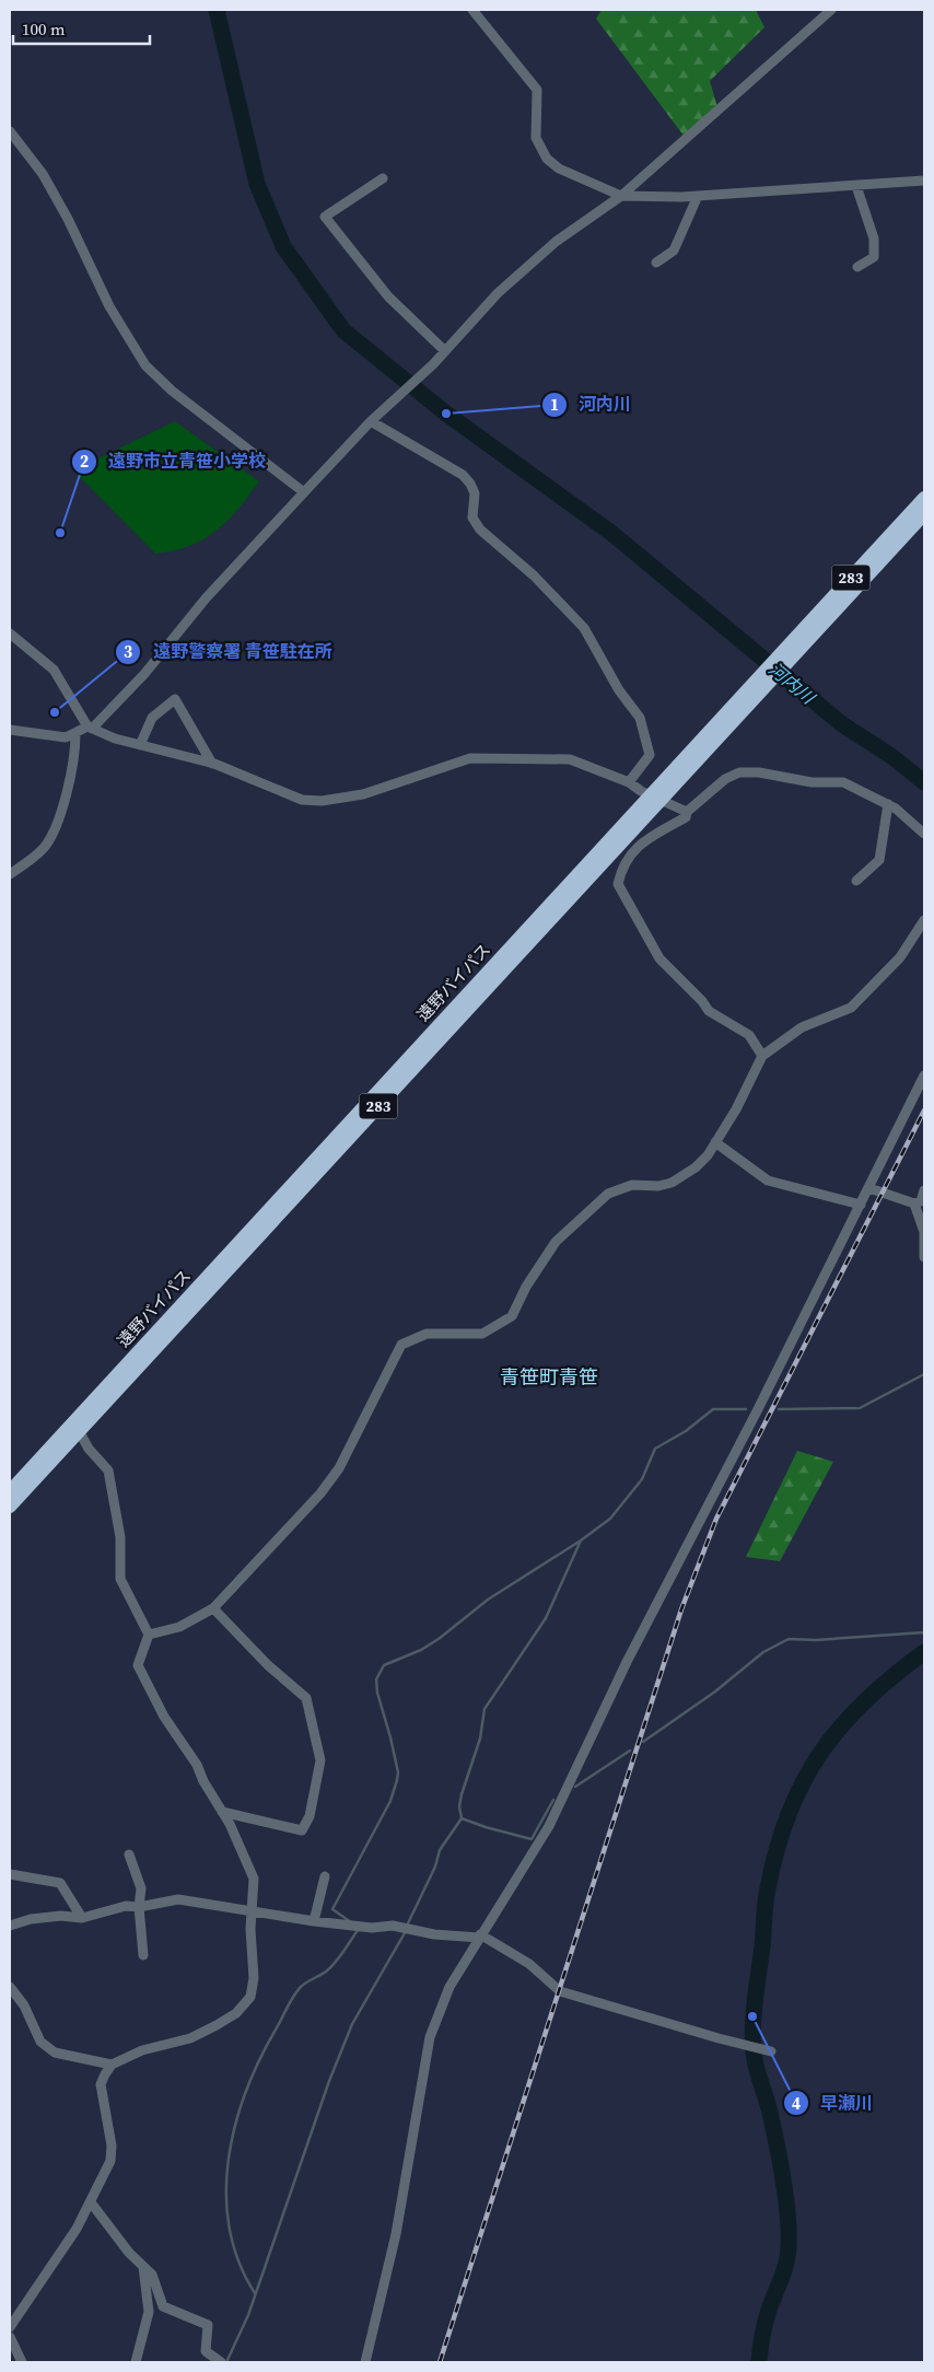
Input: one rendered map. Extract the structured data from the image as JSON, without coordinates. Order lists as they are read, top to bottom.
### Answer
{
  "streets": {
    "highway": ["283", "遠野バイパス"]
  },
  "districts": ["青笹町青笹"],
  "water": ["河内川"],
  "places": [
    "河内川",
    "遠野市立青笹小学校",
    "遠野警察署 青笹駐在所",
    "早瀬川"
  ],
  "scale_bar": "100 m"
}
